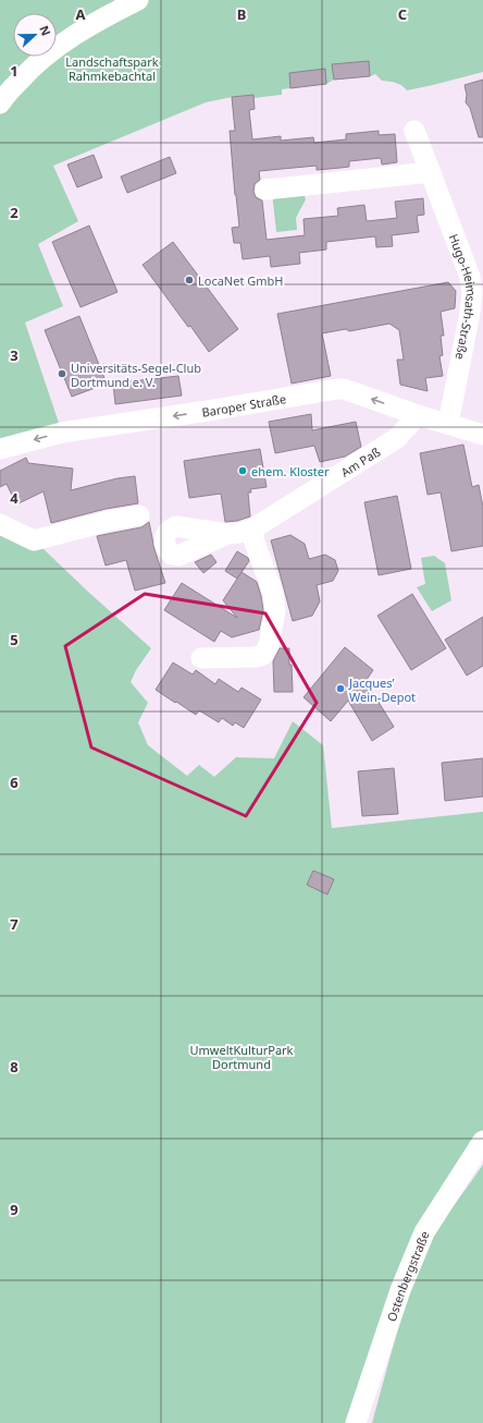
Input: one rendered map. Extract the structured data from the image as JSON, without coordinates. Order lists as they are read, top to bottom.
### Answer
{
  "streets": {
    "street": [
      "Hugo-Heimsath-Straße",
      "Baroper Straße",
      "Am Paß",
      "Ostenbergstraße"
    ]
  },
  "crossings": [
    ["Hugo-Heimsath-Straße", "Baroper Straße"],
    ["Baroper Straße", "Am Paß"]
  ],
  "one_way": ["Baroper Straße"],
  "parks": ["Landschaftspark Rahmkebachtal", "UmweltKulturPark Dortmund"],
  "places": [
    "LocaNet GmbH",
    "Universitäts-Segel-Club Dortmund e. V.",
    "ehem. Kloster",
    "Jacques’ Wein-Depot"
  ],
  "north": "right",
  "grid": {
    "columns": ["A", "B", "C"],
    "rows": [
      "1",
      "2",
      "3",
      "4",
      "5",
      "6",
      "7",
      "8",
      "9"
    ]
  }
}
